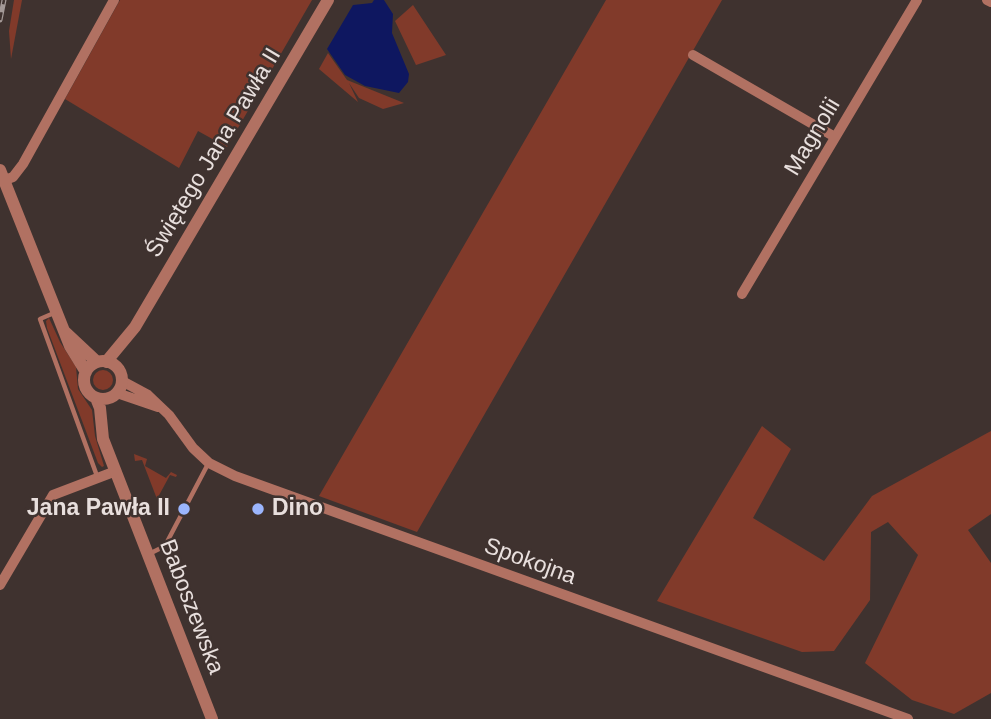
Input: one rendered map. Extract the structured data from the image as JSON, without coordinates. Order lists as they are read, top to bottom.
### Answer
{
  "streets": {
    "street": [
      "Magnolii",
      "Świętego Jana Pawła II",
      "Spokojna",
      "Baboszewska"
    ]
  },
  "crossings": [
    ["Świętego Jana Pawła II", "Spokojna"],
    ["Świętego Jana Pawła II", "Baboszewska"],
    ["Spokojna", "Baboszewska"]
  ],
  "places": ["Jana Pawła II", "Dino"]
}
